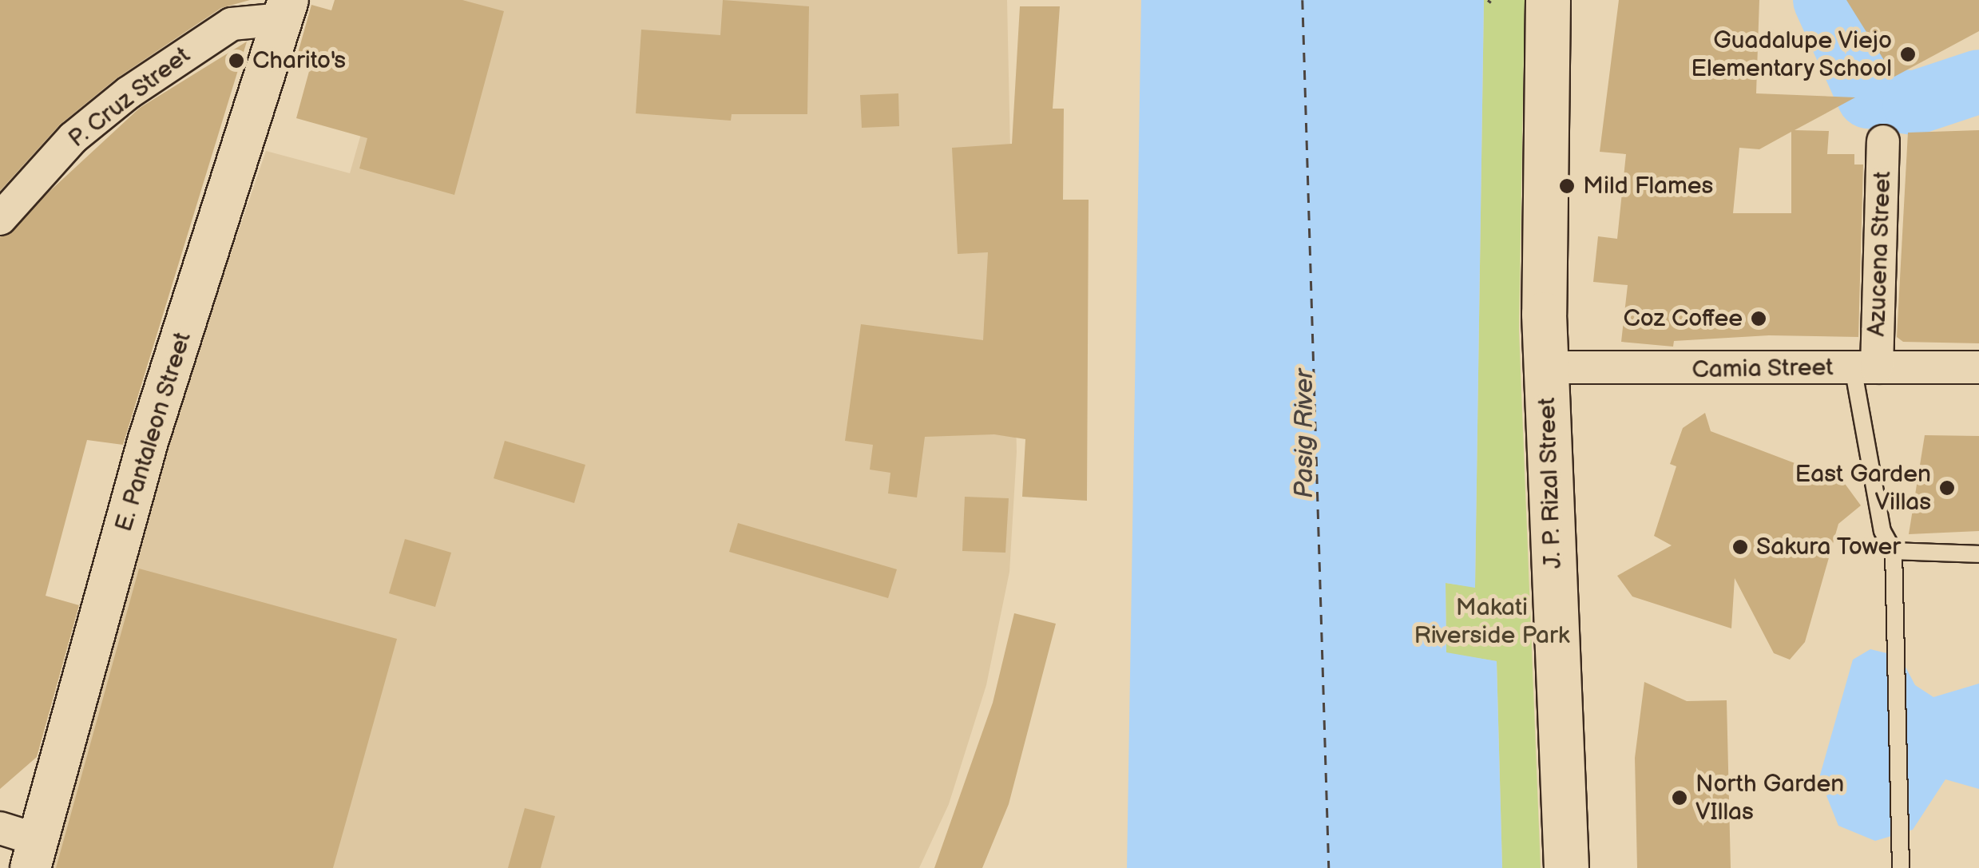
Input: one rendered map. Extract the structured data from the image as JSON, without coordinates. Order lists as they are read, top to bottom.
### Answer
{
  "streets": {
    "main road": ["J. P. Rizal Street"],
    "street": [
      "P. Cruz Street",
      "Azucena Street",
      "Camia Street",
      "E. Pantaleon Street"
    ]
  },
  "crossings": [
    ["P. Cruz Street", "E. Pantaleon Street"],
    ["Azucena Street", "Camia Street"],
    ["Camia Street", "J. P. Rizal Street"]
  ],
  "water": ["Pasig River"],
  "parks": ["Makati Riverside Park"],
  "places": [
    "Guadalupe Viejo Elementary School",
    "Charito's",
    "Mild Flames",
    "Coz Coffee",
    "East Garden Villas",
    "Sakura Tower",
    "North Garden VIllas"
  ]
}
